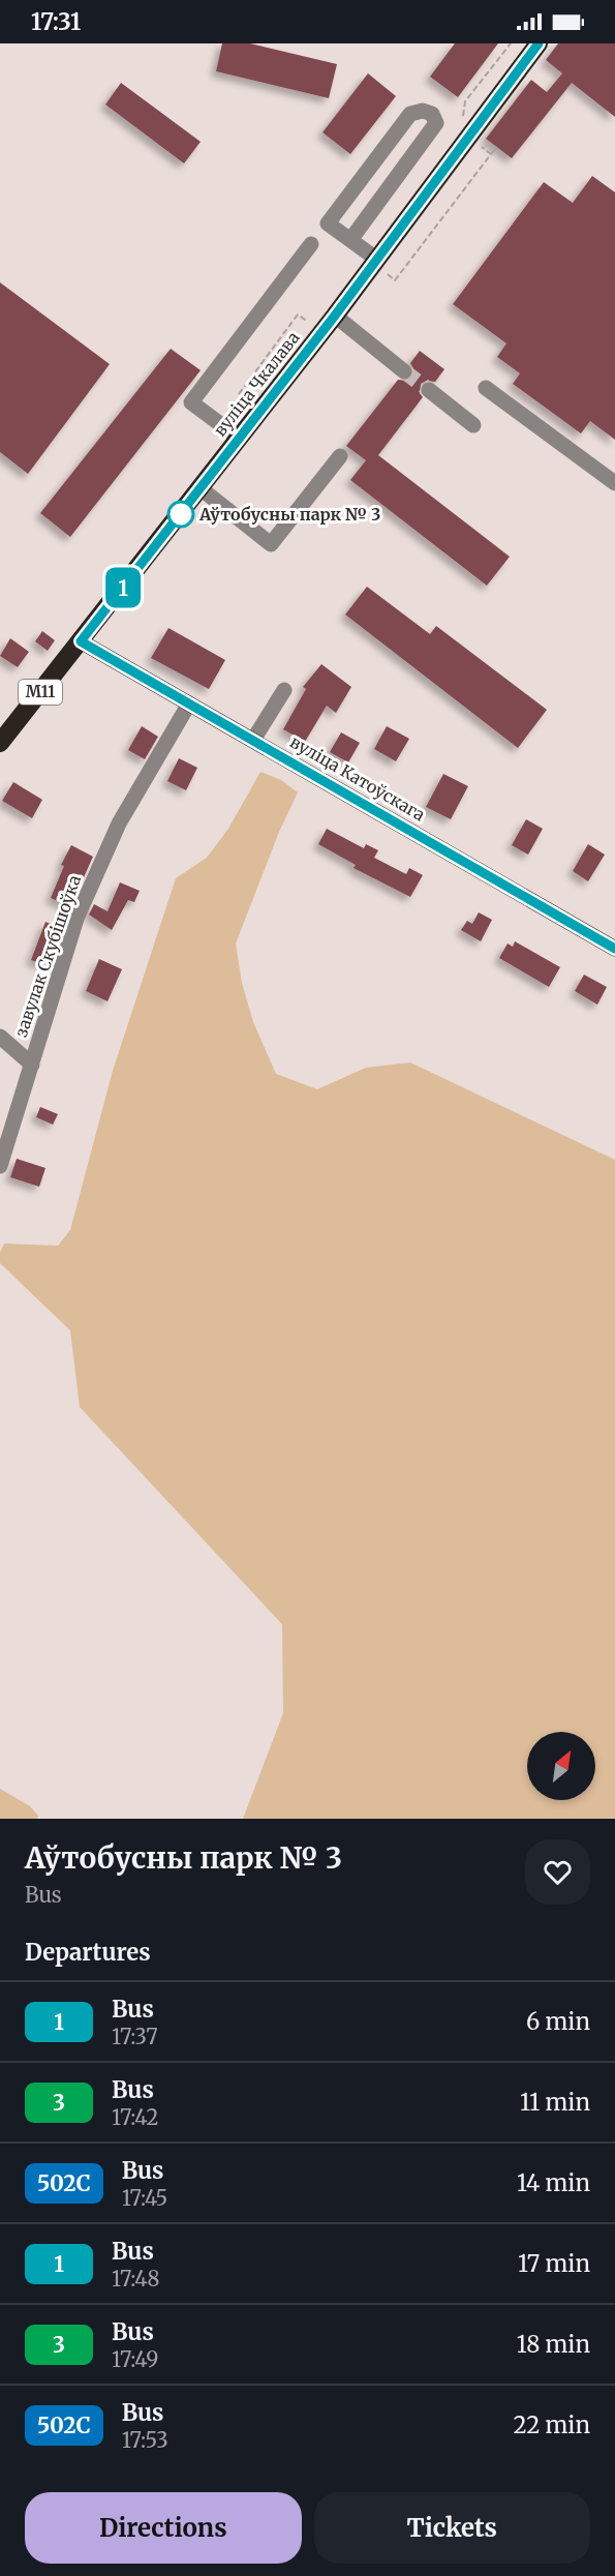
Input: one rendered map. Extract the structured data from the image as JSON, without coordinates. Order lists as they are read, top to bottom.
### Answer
{
  "streets": {
    "highway": ["вуліца Чкалава", "М11"],
    "main road": ["вуліца Катоўскага"],
    "street": ["завулак Скубішоўка"]
  },
  "crossings": [
    ["вуліца Чкалава", "вуліца Катоўскага"],
    ["вуліца Катоўскага", "завулак Скубішоўка"]
  ],
  "places": ["Аўтобусны парк № 3"],
  "lines": ["bus line 1"],
  "north": "top right",
  "page": {
    "status": "17:31",
    "on_map": "1",
    "heading": [
      ["Аўтобусны парк № 3", "Bus"],
      "Departures"
    ],
    "list": [
      {
        "mark": "1",
        "name": "Bus",
        "note": "17:37",
        "value": "6 min"
      },
      {
        "mark": "3",
        "name": "Bus",
        "note": "17:42",
        "value": "11 min"
      },
      {
        "mark": "502С",
        "name": "Bus",
        "note": "17:45",
        "value": "14 min"
      },
      {
        "mark": "1",
        "name": "Bus",
        "note": "17:48",
        "value": "17 min"
      },
      {
        "mark": "3",
        "name": "Bus",
        "note": "17:49",
        "value": "18 min"
      },
      {
        "mark": "502С",
        "name": "Bus",
        "note": "17:53",
        "value": "22 min"
      }
    ],
    "buttons": ["Directions", "Tickets"]
  }
}
